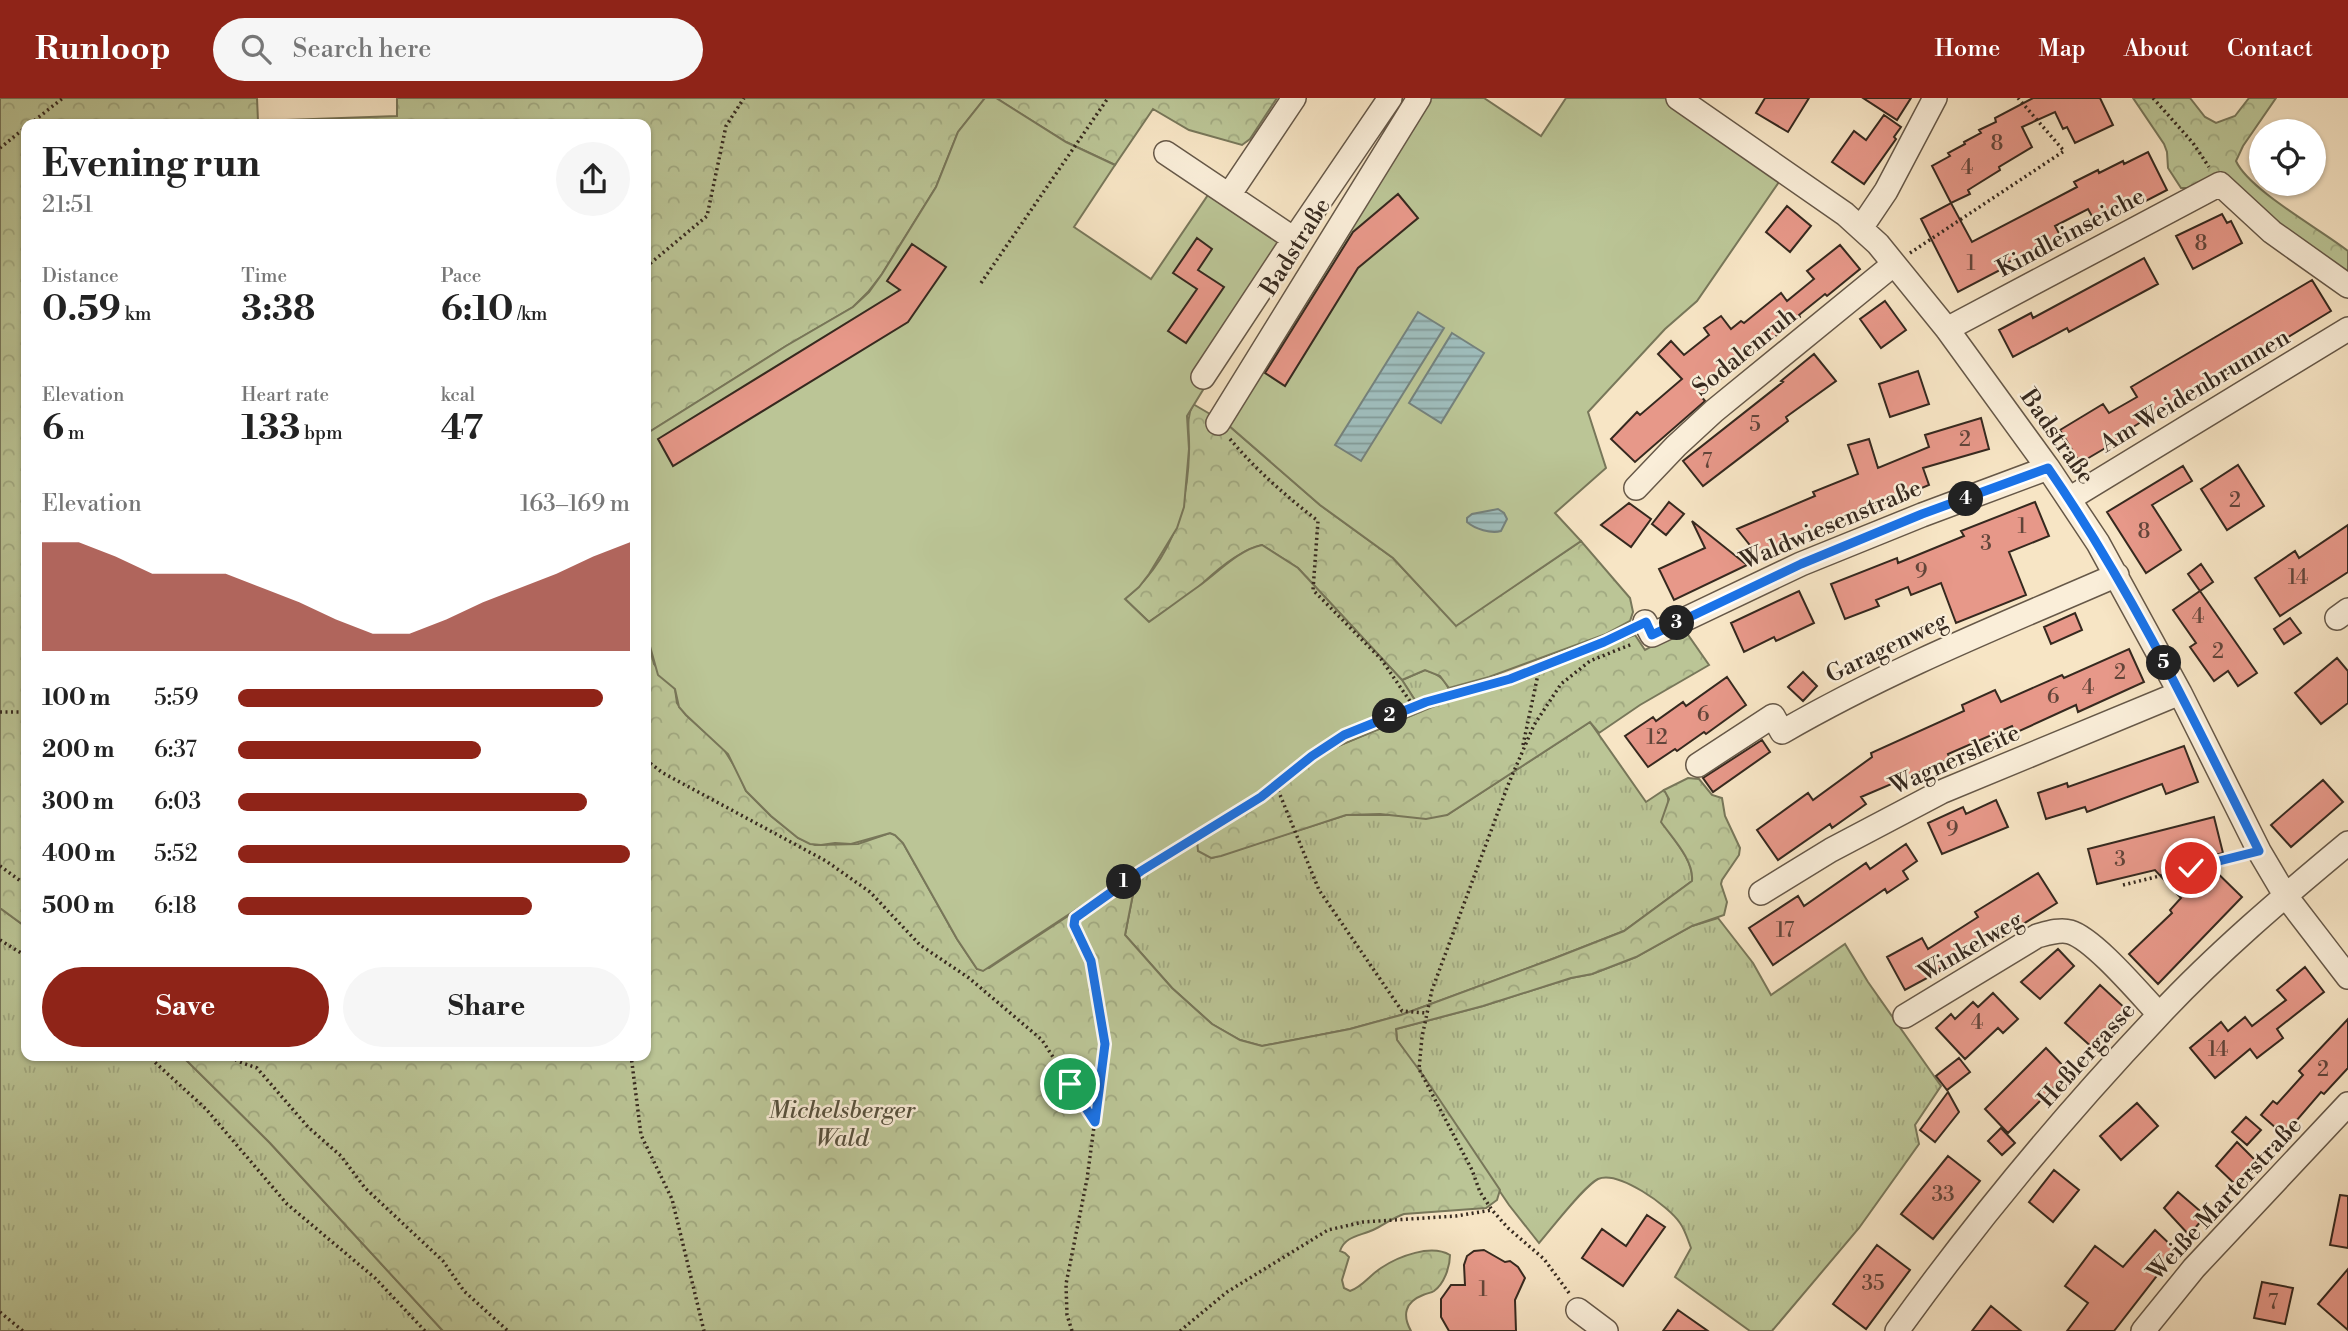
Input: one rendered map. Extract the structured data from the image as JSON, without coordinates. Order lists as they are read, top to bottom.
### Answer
{
  "streets": {
    "street": [
      "Kindleinseiche",
      "Badstraße",
      "Sodalenruh",
      "Am Weidenbrunnen",
      "Waldwiesenstraße",
      "Garagenweg",
      "Wagnersleite",
      "Winkelweg",
      "Heßlergasse",
      "Weiße Marterstraße"
    ]
  },
  "crossings": [
    ["Kindleinseiche", "Badstraße"],
    ["Badstraße", "Sodalenruh"],
    ["Badstraße", "Am Weidenbrunnen"],
    ["Badstraße", "Waldwiesenstraße"],
    ["Badstraße", "Garagenweg"],
    ["Badstraße", "Wagnersleite"],
    ["Badstraße", "Heßlergasse"],
    ["Winkelweg", "Heßlergasse"]
  ],
  "parks": ["Michelsberger Wald"],
  "house_numbers": [
    "8",
    "4",
    "8",
    "1",
    "5",
    "2",
    "7",
    "2",
    "1",
    "8",
    "3",
    "9",
    "14",
    "4",
    "2",
    "2",
    "4",
    "6",
    "6",
    "12",
    "9",
    "3",
    "17",
    "4",
    "14",
    "2",
    "33",
    "35",
    "1",
    "7"
  ],
  "page": {
    "header": "Runloop",
    "search": "Search here",
    "nav": [
      "Home",
      "Map",
      "About",
      "Contact"
    ],
    "heading": ["Evening run", "21:51"],
    "stats": [
      ["Distance", "0.59 km"],
      ["Time", "3:38"],
      ["Pace", "6:10 /km"],
      ["Elevation", "6 m"],
      ["Heart rate", "133 bpm"],
      ["kcal", "47"]
    ],
    "chart": ["Elevation", "163–169 m"],
    "pins": [
      "4",
      "3",
      "5",
      "2",
      "1"
    ],
    "list": [
      {
        "name": "100 m",
        "note": "5:59"
      },
      {
        "name": "200 m",
        "note": "6:37"
      },
      {
        "name": "300 m",
        "note": "6:03"
      },
      {
        "name": "400 m",
        "note": "5:52"
      },
      {
        "name": "500 m",
        "note": "6:18"
      }
    ],
    "buttons": ["Save", "Share"]
  }
}
